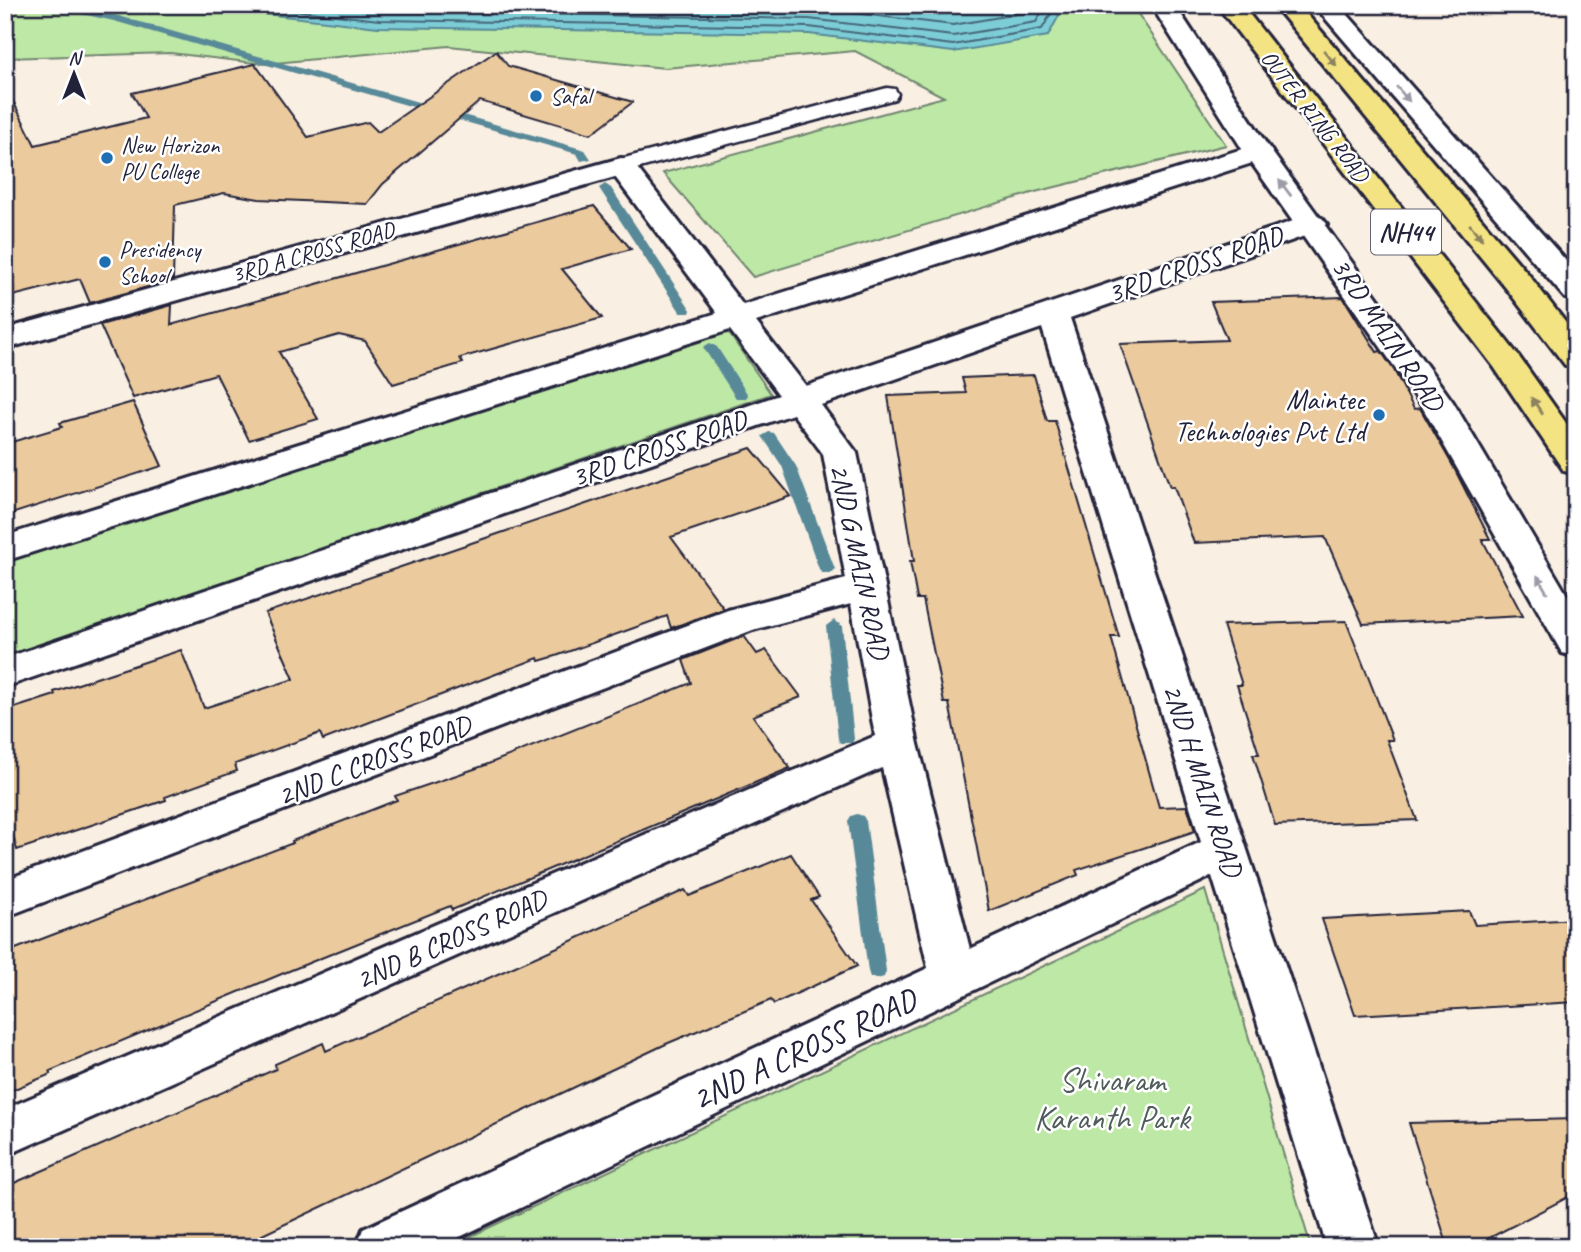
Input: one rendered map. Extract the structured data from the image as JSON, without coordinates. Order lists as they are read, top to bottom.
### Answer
{
  "streets": {
    "highway": ["OUTER RING ROAD", "NH44"],
    "street": [
      "3RD A CROSS ROAD",
      "3RD CROSS ROAD",
      "3RD MAIN ROAD",
      "2ND G MAIN ROAD",
      "2ND C CROSS ROAD",
      "2ND H MAIN ROAD",
      "2ND B CROSS ROAD",
      "2ND A CROSS ROAD"
    ]
  },
  "crossings": [
    ["3RD A CROSS ROAD", "2ND G MAIN ROAD"],
    ["3RD CROSS ROAD", "3RD MAIN ROAD"],
    ["3RD CROSS ROAD", "2ND G MAIN ROAD"],
    ["3RD CROSS ROAD", "2ND H MAIN ROAD"],
    ["2ND G MAIN ROAD", "2ND C CROSS ROAD"],
    ["2ND G MAIN ROAD", "2ND B CROSS ROAD"],
    ["2ND G MAIN ROAD", "2ND A CROSS ROAD"],
    ["2ND H MAIN ROAD", "2ND A CROSS ROAD"]
  ],
  "parks": ["Shivaram Karanth Park"],
  "places": [
    "Safal",
    "New Horizon PU College",
    "Presidency School",
    "Maintec Technologies Pvt Ltd"
  ],
  "north": "top"
}
